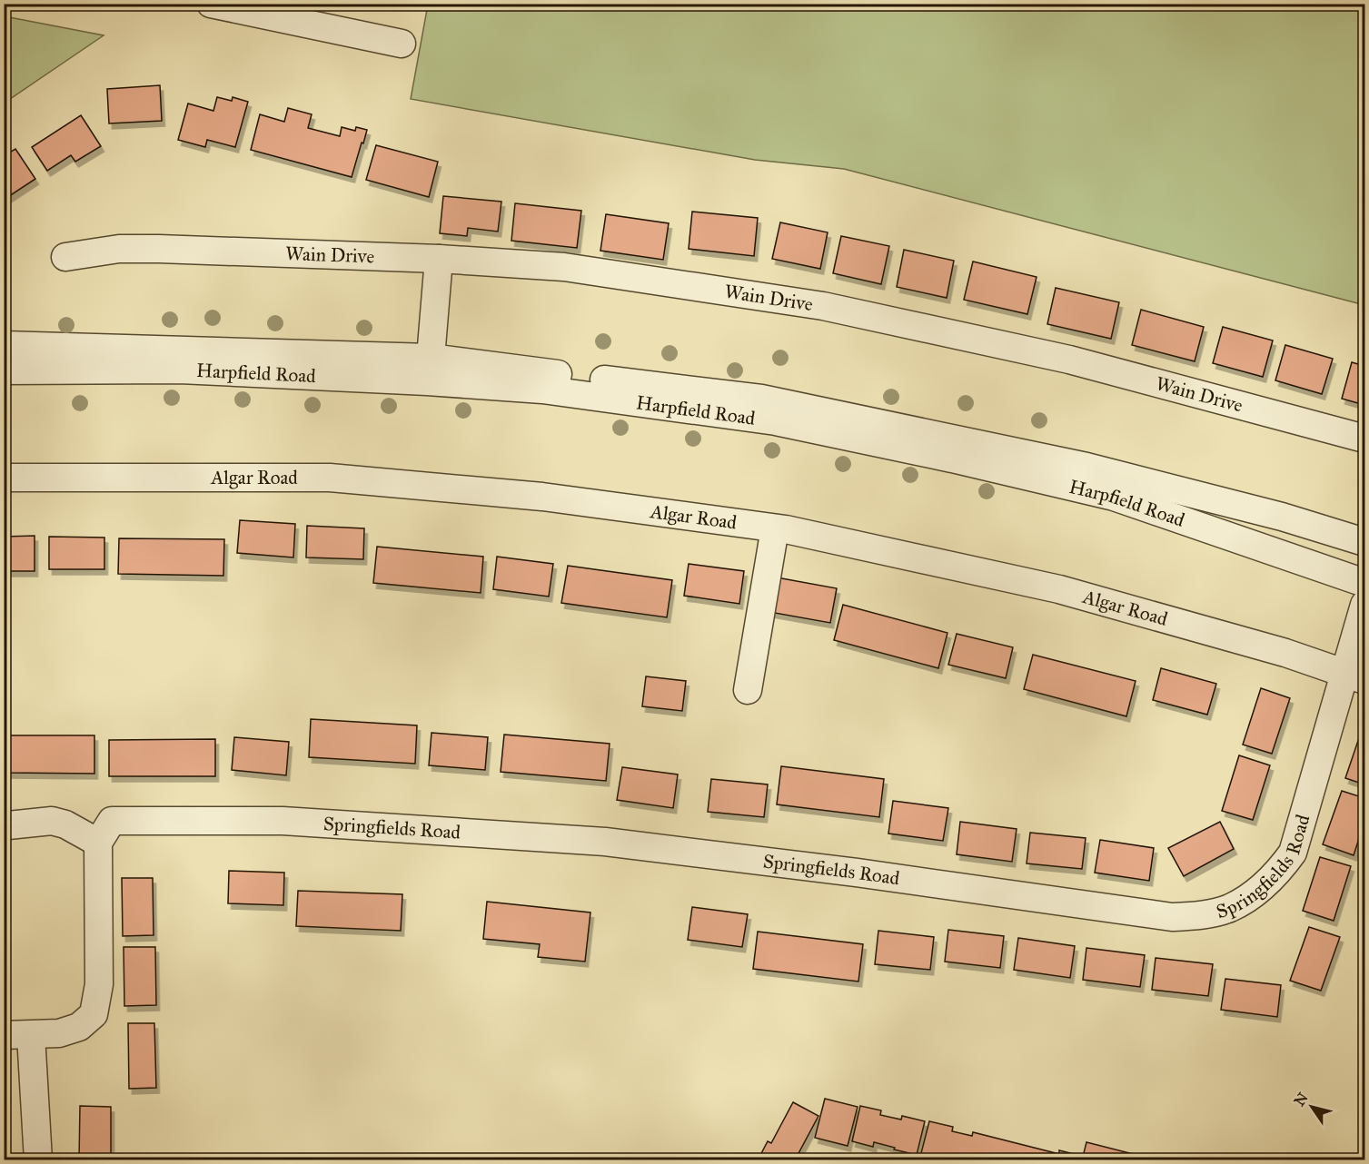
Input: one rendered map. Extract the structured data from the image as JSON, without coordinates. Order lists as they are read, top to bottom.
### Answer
{
  "streets": {
    "street": [
      "Wain Drive",
      "Harpfield Road",
      "Algar Road",
      "Springfields Road"
    ]
  },
  "crossings": [
    ["Algar Road", "Springfields Road"]
  ],
  "north": "top left"
}
